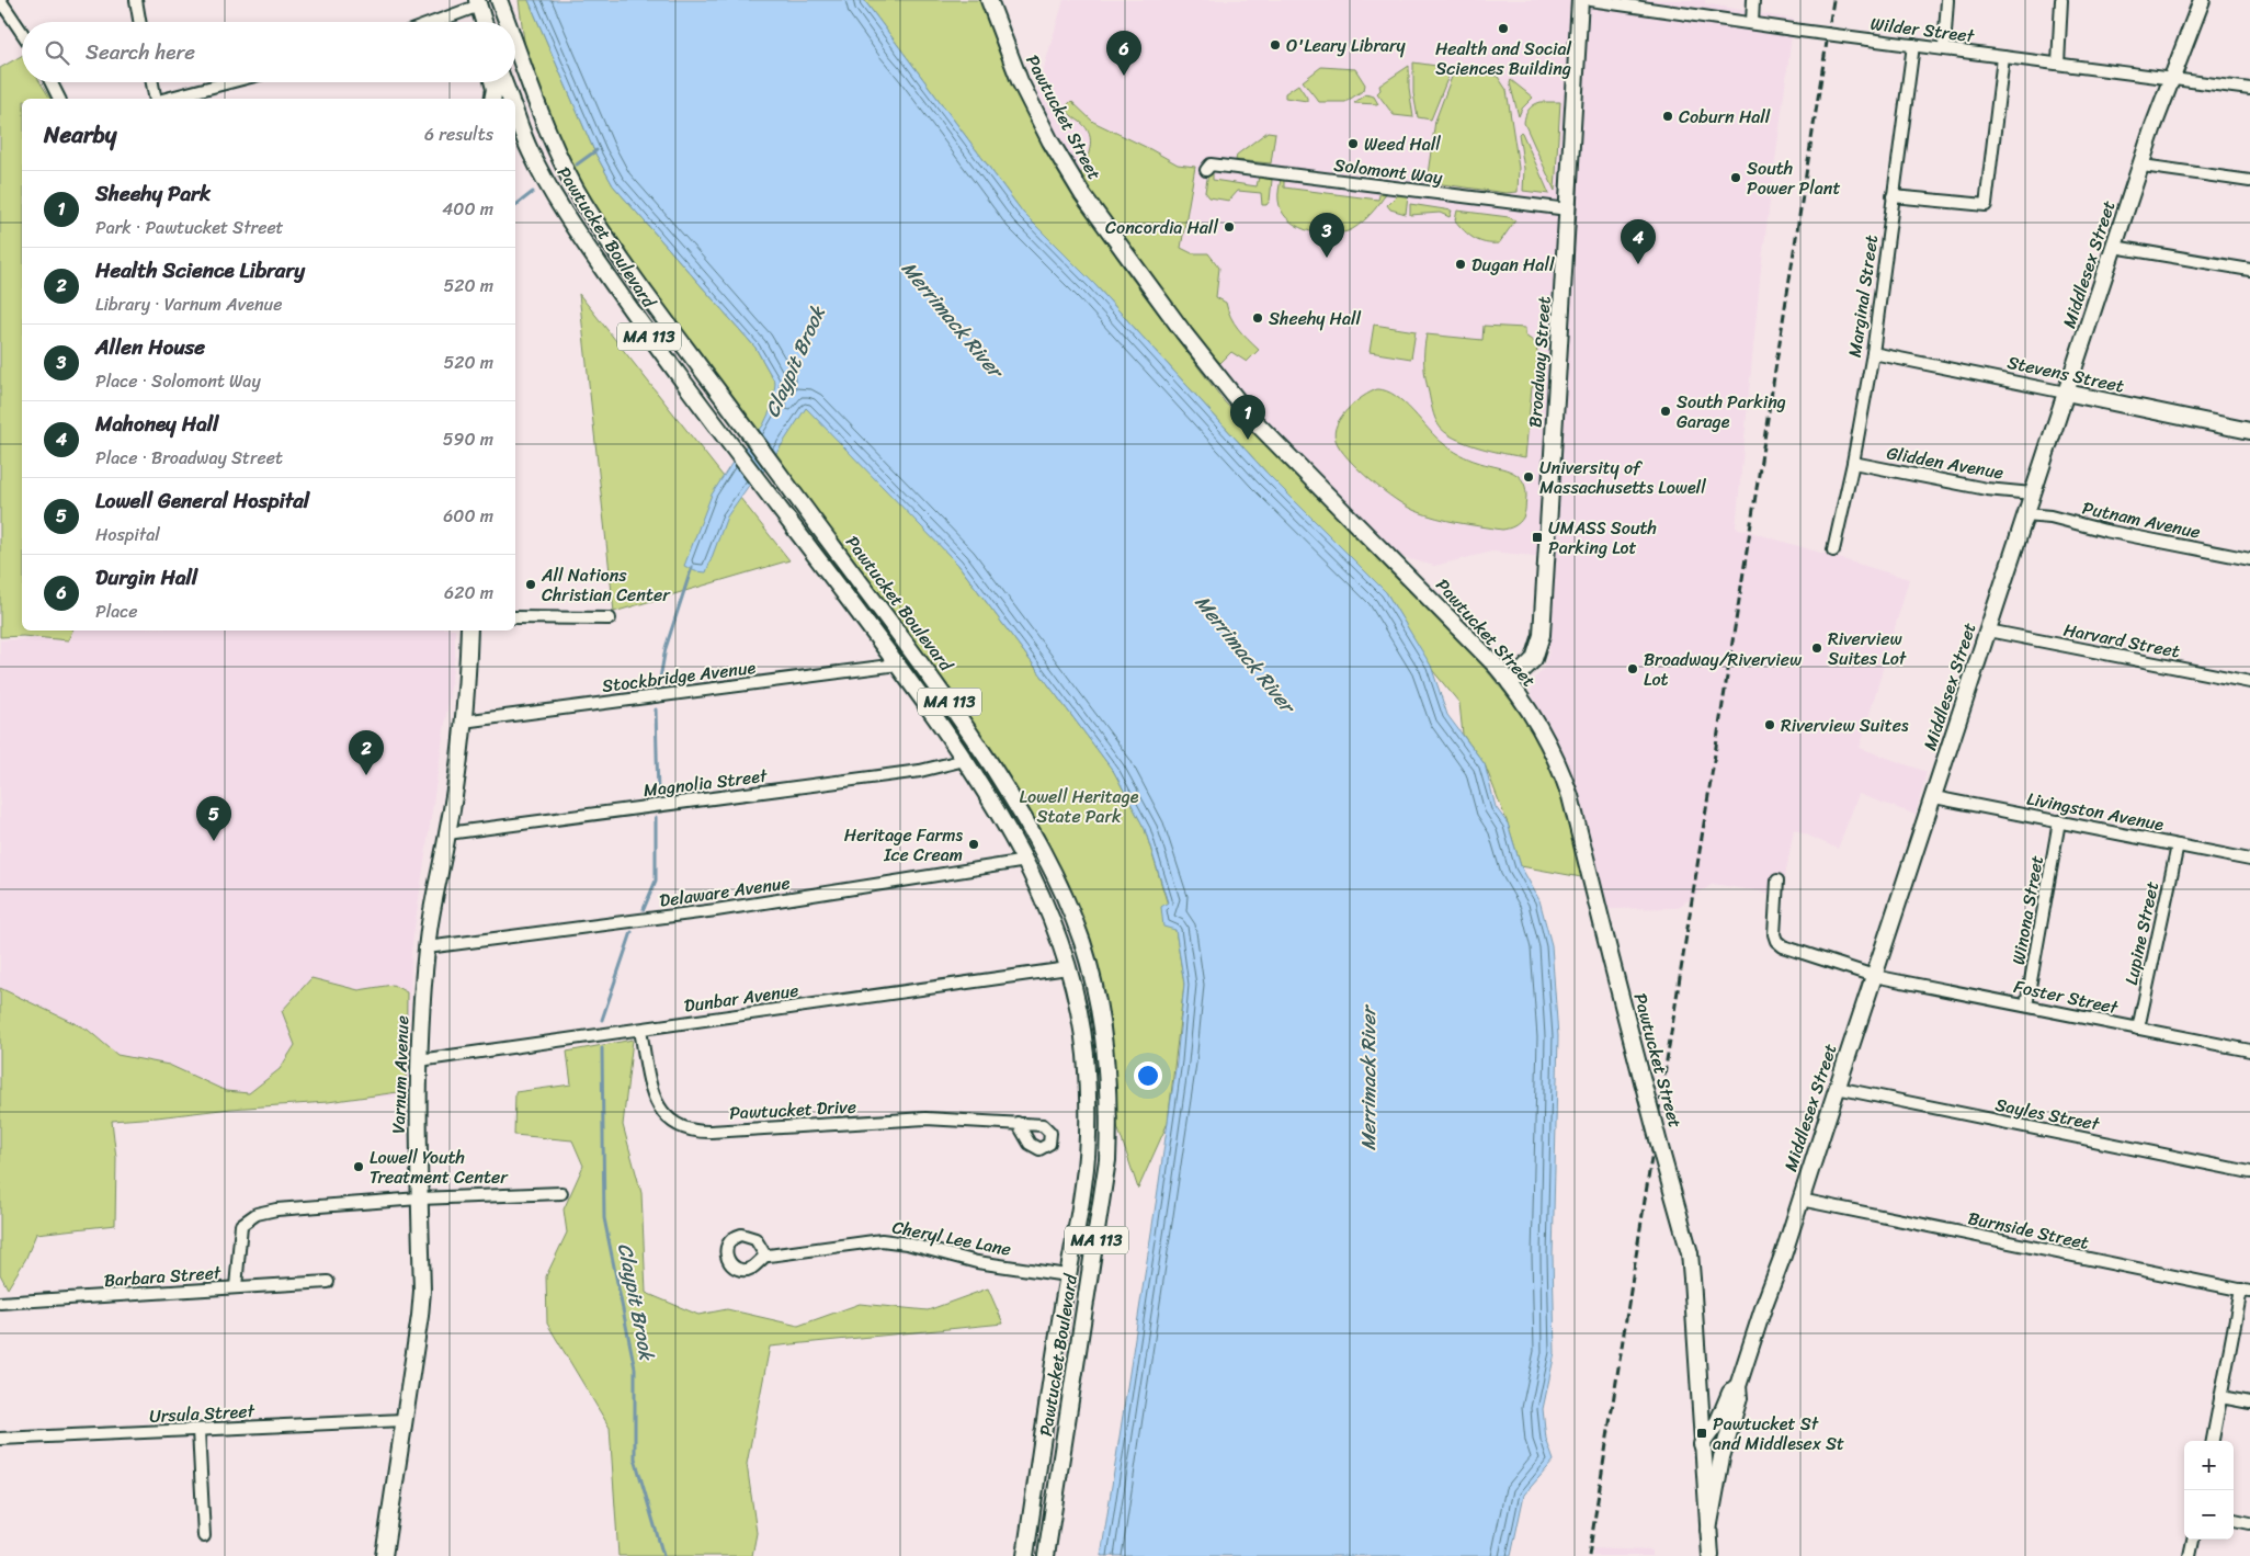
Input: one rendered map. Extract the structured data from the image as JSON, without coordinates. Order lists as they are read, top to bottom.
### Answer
{
  "streets": {
    "main road": [
      "Pawtucket Street",
      "Pawtucket Boulevard",
      "Middlesex Street",
      "MA 113",
      "Broadway Street",
      "Stevens Street",
      "Varnum Avenue"
    ],
    "street": [
      "Wilder Street",
      "Solomont Way",
      "Marginal Street",
      "Glidden Avenue",
      "Putnam Avenue",
      "Harvard Street",
      "Stockbridge Avenue",
      "Magnolia Street",
      "Livingston Avenue",
      "Delaware Avenue",
      "Winona Street",
      "Lupine Street",
      "Foster Street",
      "Dunbar Avenue",
      "Pawtucket Drive",
      "Sayles Street",
      "Burnside Street",
      "Cheryl Lee Lane",
      "Barbara Street",
      "Ursula Street"
    ]
  },
  "crossings": [
    ["Wilder Street", "Middlesex Street"],
    ["Wilder Street", "Marginal Street"],
    ["Pawtucket Street", "Middlesex Street"],
    ["Pawtucket Street", "Broadway Street"],
    ["Solomont Way", "Broadway Street"],
    ["Pawtucket Boulevard", "MA 113"],
    ["Pawtucket Boulevard", "Stockbridge Avenue"],
    ["Pawtucket Boulevard", "Magnolia Street"],
    ["Pawtucket Boulevard", "Delaware Avenue"],
    ["Pawtucket Boulevard", "Dunbar Avenue"],
    ["Pawtucket Boulevard", "Cheryl Lee Lane"],
    ["Middlesex Street", "Stevens Street"],
    ["Middlesex Street", "Glidden Avenue"],
    ["Middlesex Street", "Putnam Avenue"],
    ["Middlesex Street", "Harvard Street"],
    ["Middlesex Street", "Livingston Avenue"],
    ["Middlesex Street", "Foster Street"],
    ["Middlesex Street", "Sayles Street"],
    ["Middlesex Street", "Burnside Street"],
    ["Marginal Street", "Stevens Street"],
    ["Marginal Street", "Glidden Avenue"],
    ["Stockbridge Avenue", "Varnum Avenue"],
    ["Magnolia Street", "Varnum Avenue"],
    ["Livingston Avenue", "Winona Street"],
    ["Livingston Avenue", "Lupine Street"],
    ["Delaware Avenue", "Varnum Avenue"],
    ["Winona Street", "Foster Street"],
    ["Lupine Street", "Foster Street"],
    ["Dunbar Avenue", "Varnum Avenue"],
    ["Dunbar Avenue", "Pawtucket Drive"],
    ["Varnum Avenue", "Ursula Street"]
  ],
  "water": ["Merrimack River", "Claypit Brook"],
  "parks": ["Lowell Heritage State Park"],
  "places": {
    "other": [
      "Health and Social Sciences Building",
      "O'Leary Library",
      "Coburn Hall",
      "Weed Hall",
      "South Power Plant",
      "Concordia Hall",
      "Dugan Hall",
      "Sheehy Hall",
      "South Parking Garage",
      "University of Massachusetts Lowell",
      "All Nations Christian Center",
      "Riverview Suites Lot",
      "Broadway/Riverview Lot",
      "Riverview Suites",
      "Heritage Farms Ice Cream",
      "Lowell Youth Treatment Center"
    ],
    "transit": ["UMASS South Parking Lot", "Pawtucket St and Middlesex St"]
  },
  "page": {
    "search": "Search here",
    "pins": [
      "6",
      "3",
      "4",
      "1",
      "2",
      "5"
    ],
    "heading": ["Nearby", "6 results"],
    "list": [
      {
        "mark": "1",
        "name": "Sheehy Park",
        "note": "Park · Pawtucket Street",
        "value": "400 m"
      },
      {
        "mark": "2",
        "name": "Health Science Library",
        "note": "Library · Varnum Avenue",
        "value": "520 m"
      },
      {
        "mark": "3",
        "name": "Allen House",
        "note": "Place · Solomont Way",
        "value": "520 m"
      },
      {
        "mark": "4",
        "name": "Mahoney Hall",
        "note": "Place · Broadway Street",
        "value": "590 m"
      },
      {
        "mark": "5",
        "name": "Lowell General Hospital",
        "note": "Hospital",
        "value": "600 m"
      },
      {
        "mark": "6",
        "name": "Durgin Hall",
        "note": "Place",
        "value": "620 m"
      }
    ],
    "map_buttons": ["+", "−"]
  }
}
